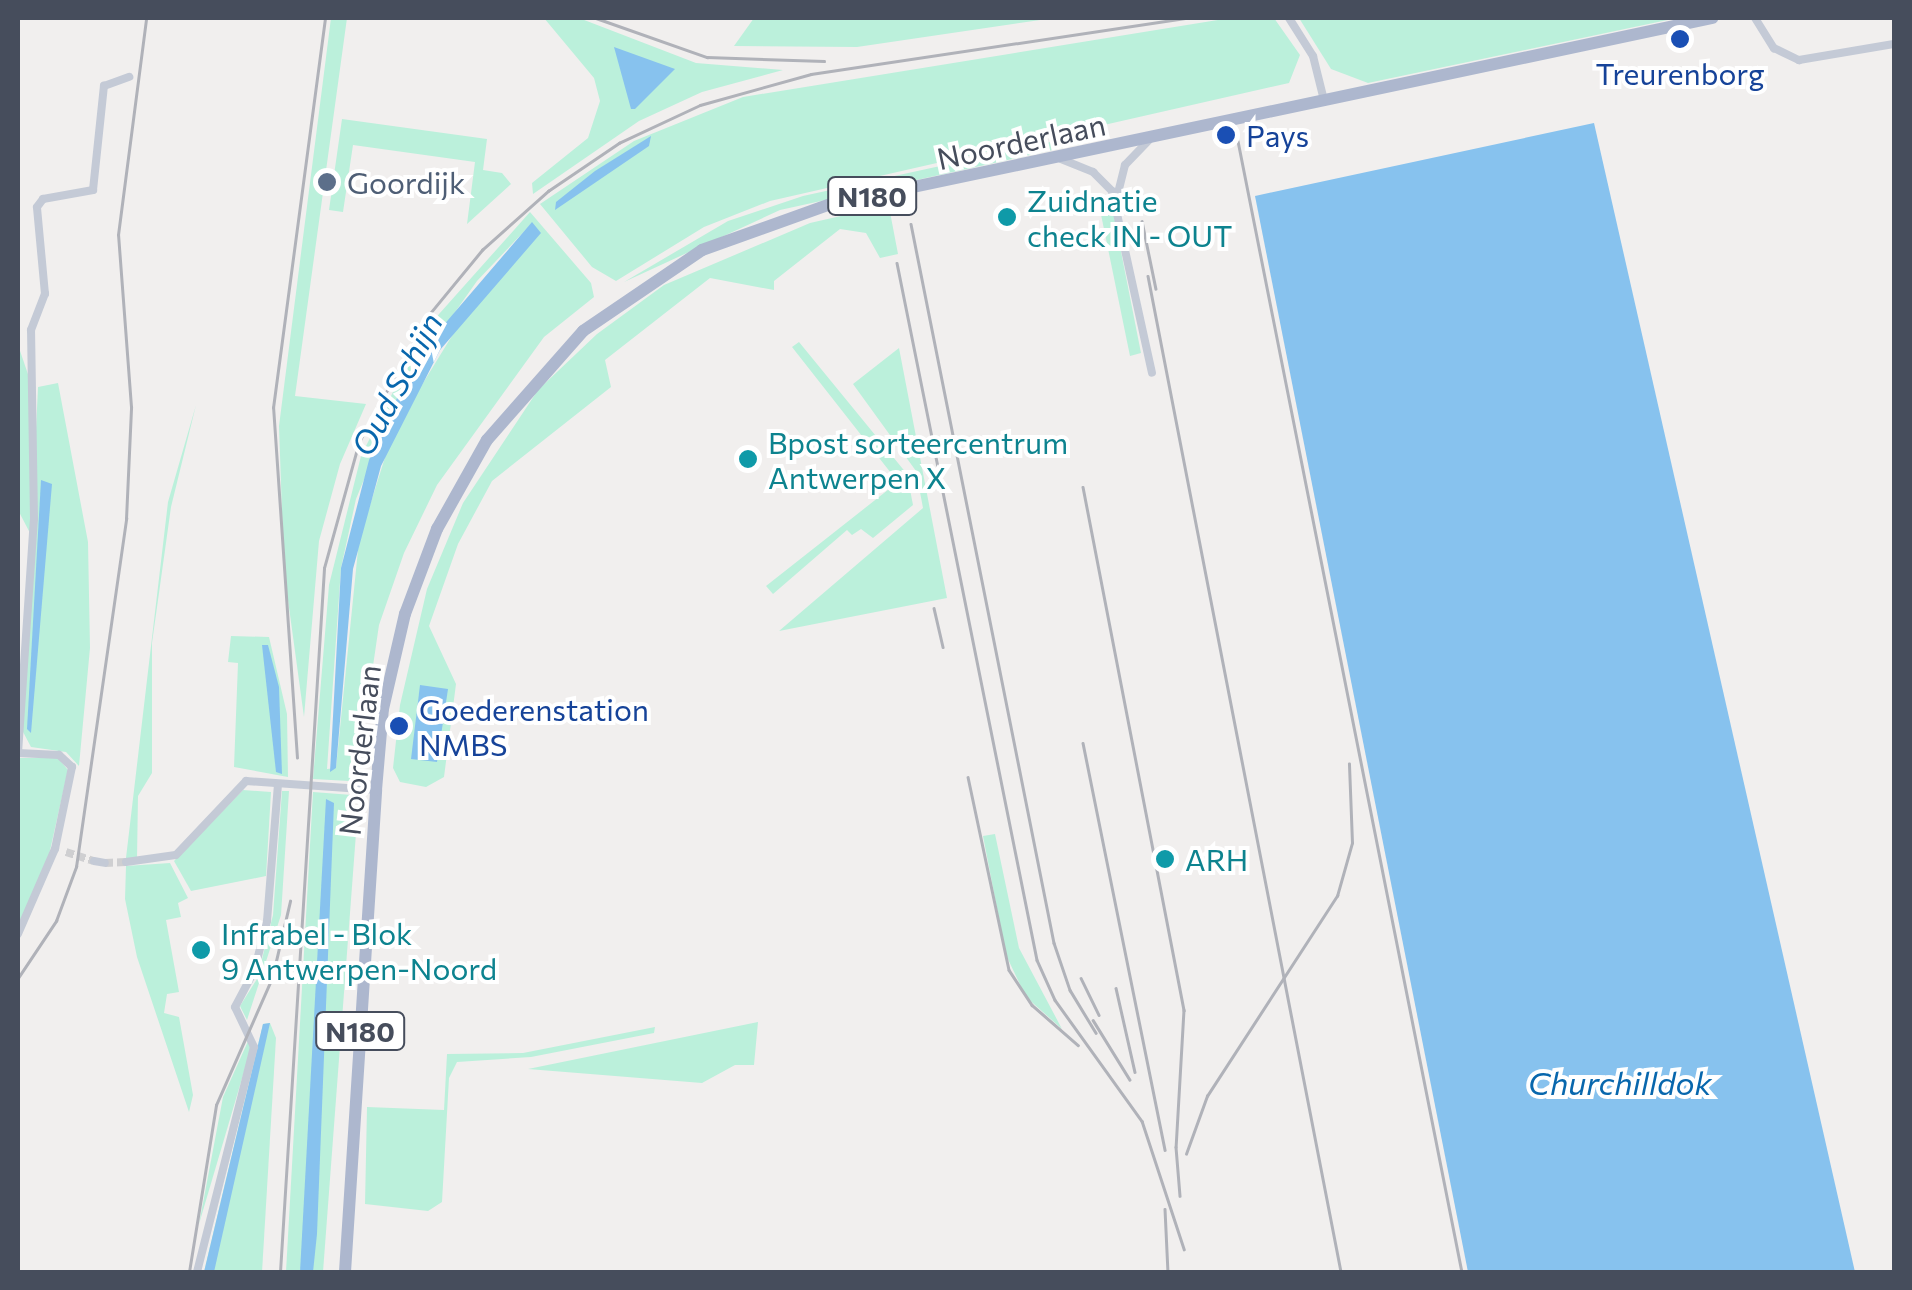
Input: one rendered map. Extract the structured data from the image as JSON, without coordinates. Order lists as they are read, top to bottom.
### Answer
{
  "streets": {
    "main road": ["Noorderlaan", "N180"]
  },
  "water": ["Oud Schijn", "Churchilldok"],
  "places": [
    "Treurenborg",
    "Pays",
    "Goordijk",
    "Zuidnatie check IN - OUT",
    "Bpost sorteercentrum Antwerpen X",
    "Goederenstation NMBS",
    "ARH",
    "Infrabel - Blok 9 Antwerpen-Noord"
  ]
}
